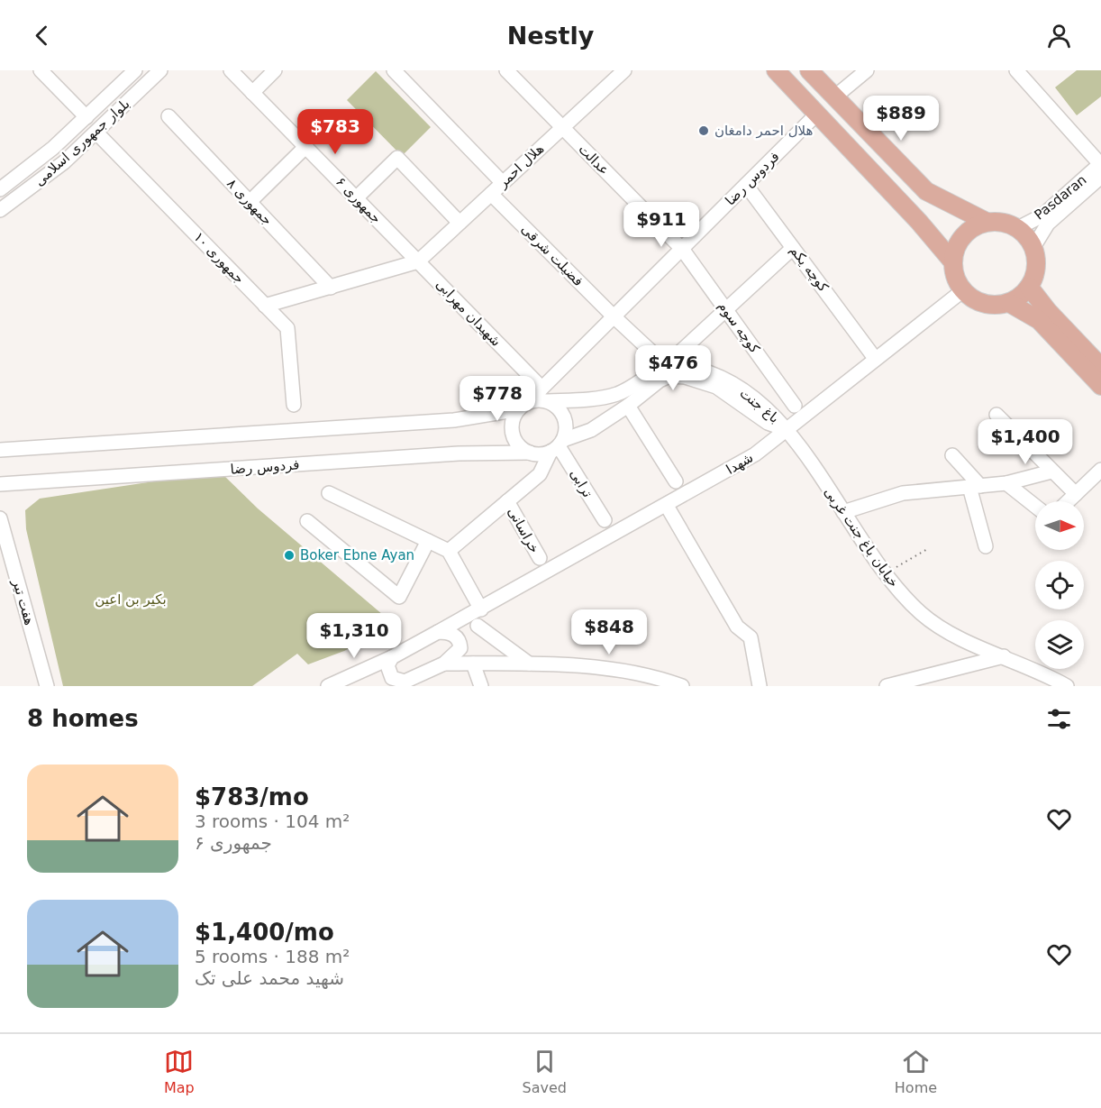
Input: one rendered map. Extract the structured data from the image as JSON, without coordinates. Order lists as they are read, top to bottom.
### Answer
{
  "streets": {
    "street": [
      "بلوار جمهوری اسلامی",
      "عدالت",
      "هلال احمر",
      "فردوس رضا",
      "Pasdaran",
      "جمهوری ۶",
      "جمهوری ۸",
      "فضیلت شرقی",
      "جمهوری ۱۰",
      "کوچه یکم",
      "شهیدان مهرابی",
      "کوچه سوم",
      "باغ جنت",
      "شهدا",
      "ترابی",
      "خراسانی",
      "خیابان باغ جنت غربی",
      "هفت تیر"
    ]
  },
  "crossings": [
    ["بلوار جمهوری اسلامی", "جمهوری ۱۰"],
    ["عدالت", "هلال احمر"],
    ["عدالت", "فردوس رضا"],
    ["عدالت", "کوچه سوم"],
    ["هلال احمر", "جمهوری ۶"],
    ["هلال احمر", "فضیلت شرقی"],
    ["هلال احمر", "شهیدان مهرابی"],
    ["فردوس رضا", "فضیلت شرقی"],
    ["فردوس رضا", "کوچه یکم"],
    ["فردوس رضا", "شهیدان مهرابی"],
    ["فردوس رضا", "کوچه سوم"],
    ["فردوس رضا", "باغ جنت"],
    ["فردوس رضا", "ترابی"],
    ["Pasdaran", "شهدا"],
    ["جمهوری ۶", "شهیدان مهرابی"],
    ["فضیلت شرقی", "باغ جنت"],
    ["باغ جنت", "شهدا"],
    ["باغ جنت", "ترابی"],
    ["باغ جنت", "خیابان باغ جنت غربی"],
    ["شهدا", "خیابان باغ جنت غربی"]
  ],
  "parks": ["بکیر بن اعین"],
  "places": ["هلال احمر دامغان", "Boker Ebne Ayan"],
  "north": "right",
  "page": {
    "header": "Nestly",
    "price": [
      "$889",
      "$783",
      "$911",
      "$476",
      "$778",
      "$1,400",
      "$848",
      "$1,310"
    ],
    "heading": "8 homes",
    "list": [
      {
        "name": "$783/mo",
        "note": "3 rooms · 104 m² · جمهوری ۶"
      },
      {
        "name": "$1,400/mo",
        "note": "5 rooms · 188 m² · شهید محمد علی تک"
      }
    ],
    "tabs": ["Map", "Saved", "Home"]
  }
}
